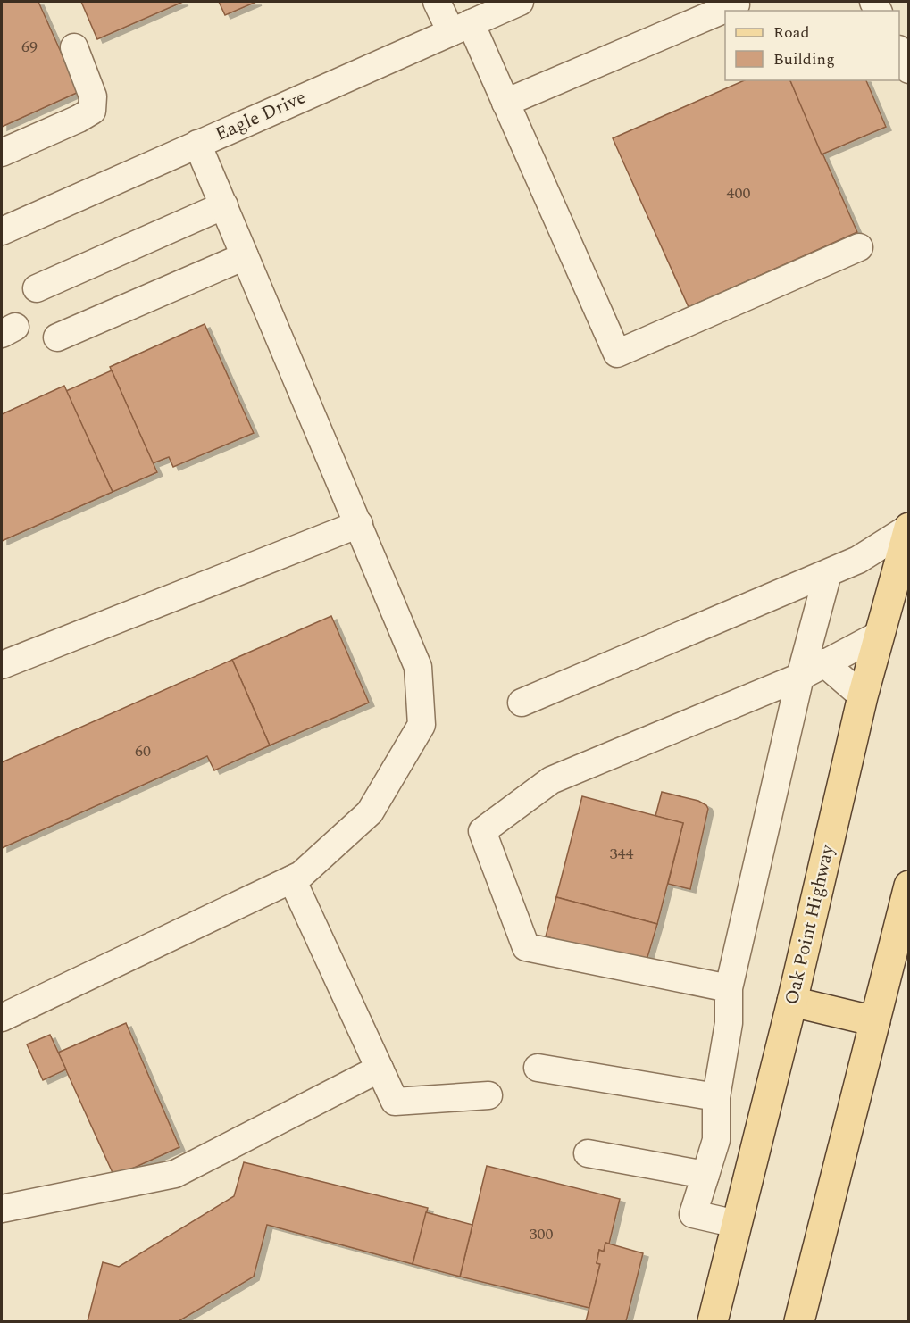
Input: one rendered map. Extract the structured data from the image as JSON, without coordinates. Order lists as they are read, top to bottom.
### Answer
{
  "streets": {
    "main road": ["Oak Point Highway"],
    "street": ["Eagle Drive"]
  },
  "house_numbers": [
    "69",
    "400",
    "60",
    "344",
    "300"
  ],
  "legend": ["Road", "Building"]
}
